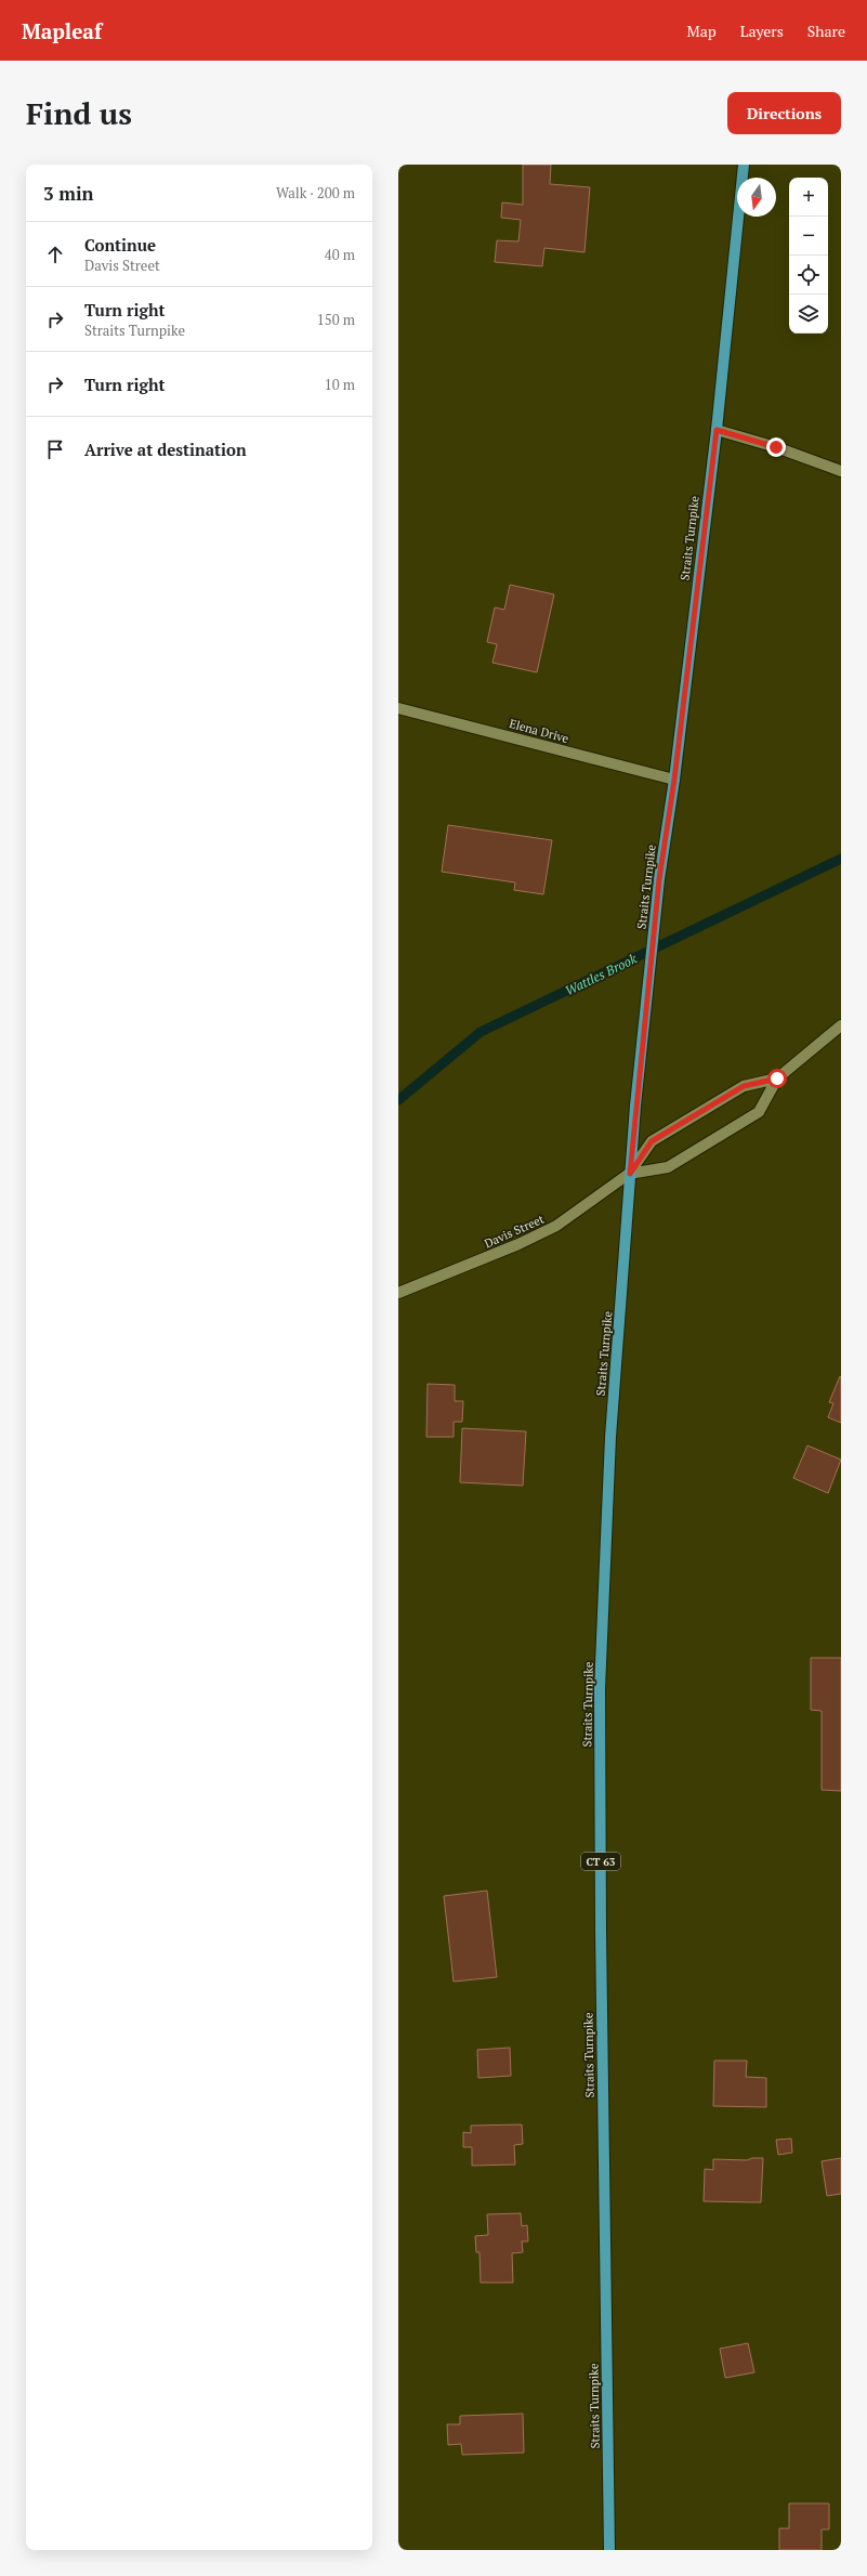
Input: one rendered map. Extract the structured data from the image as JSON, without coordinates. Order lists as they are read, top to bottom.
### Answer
{
  "streets": {
    "main road": ["Straits Turnpike", "CT 63"],
    "street": ["Elena Drive", "Davis Street"]
  },
  "crossings": [
    ["Straits Turnpike", "Elena Drive"],
    ["Straits Turnpike", "Davis Street"]
  ],
  "water": ["Wattles Brook"],
  "north": "bottom",
  "page": {
    "header": "Mapleaf",
    "nav": ["Map", "Layers", "Share"],
    "buttons": "Directions",
    "title": "Find us",
    "heading": ["3 min", "Walk · 200 m"],
    "map_buttons": ["+", "−"],
    "list": [
      ["Continue", "Davis Street", "40 m"],
      ["Turn right", "Straits Turnpike", "150 m"],
      ["Turn right", "10 m"],
      "Arrive at destination"
    ]
  }
}
